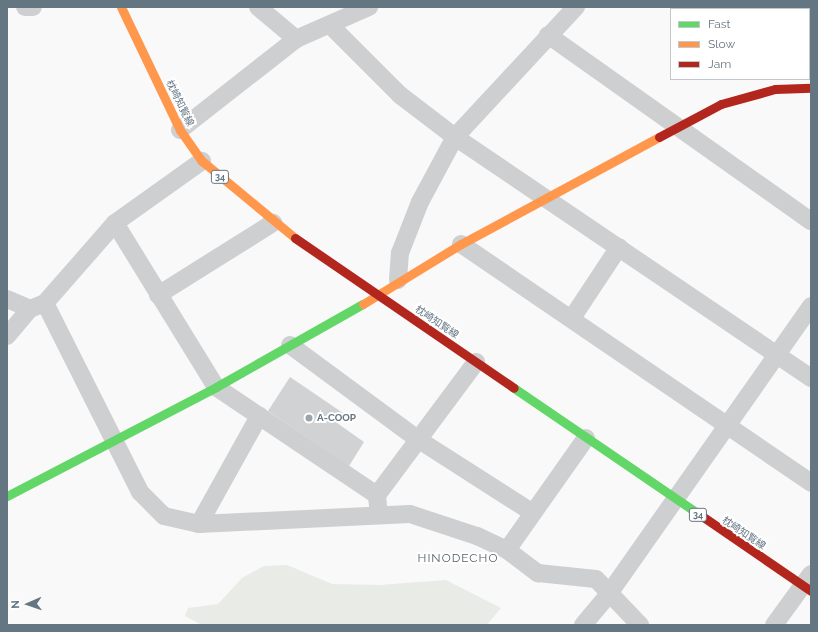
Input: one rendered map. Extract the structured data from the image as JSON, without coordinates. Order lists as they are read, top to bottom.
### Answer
{
  "streets": {
    "street": ["枕崎知覧線", "34"]
  },
  "districts": ["HINODECHO"],
  "places": ["A-COOP"],
  "legend": ["Fast", "Slow", "Jam"],
  "north": "left"
}
